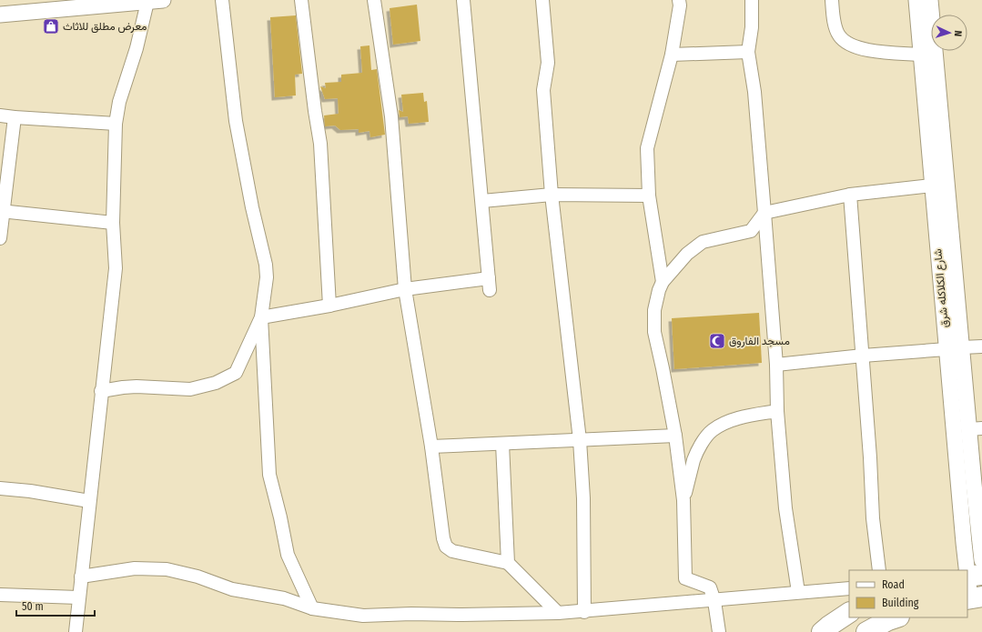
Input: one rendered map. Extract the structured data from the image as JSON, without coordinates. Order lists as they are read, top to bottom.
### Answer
{
  "streets": {
    "street": ["شارع الكلاكله شرق"]
  },
  "places": {
    "shop": ["معرض مطلق للاثاث"],
    "mosque": ["مسجد الفاروق"]
  },
  "legend": ["Road", "Building"],
  "scale_bar": "50 m",
  "north": "right"
}
